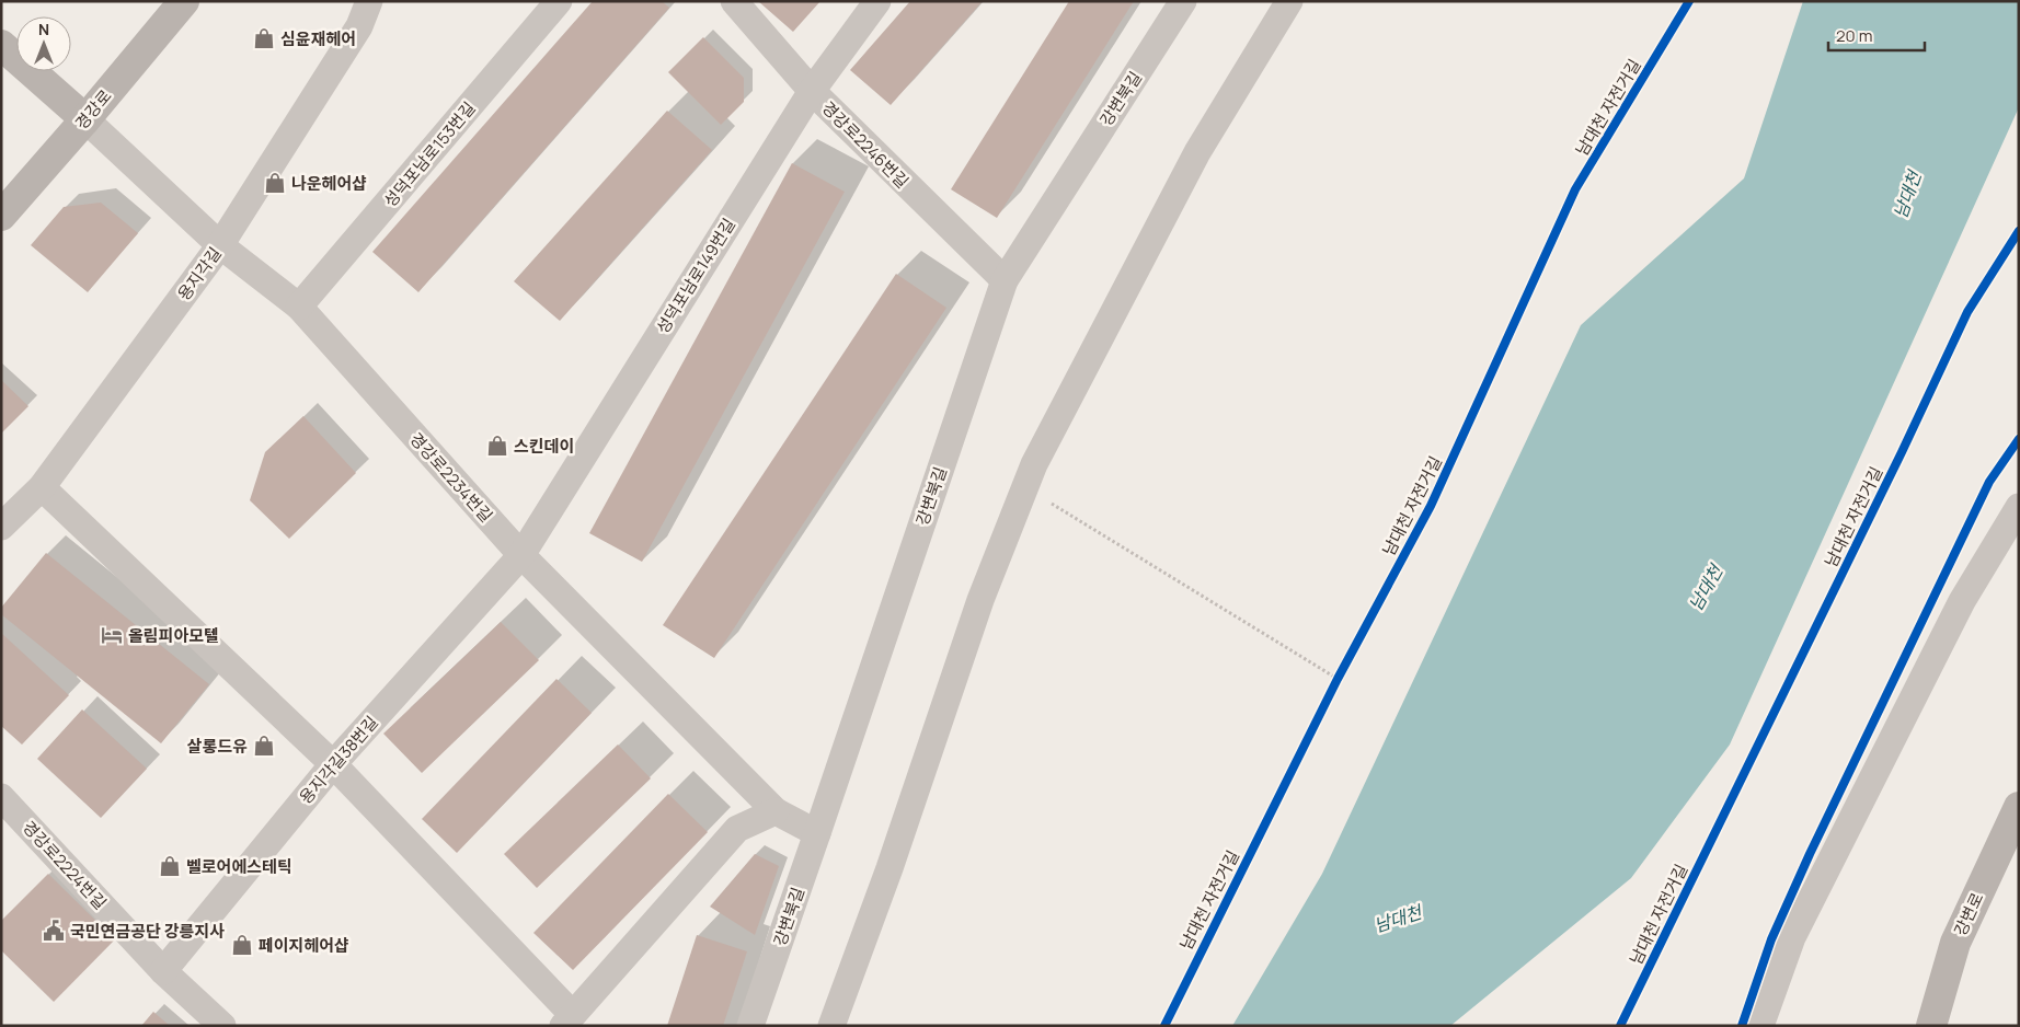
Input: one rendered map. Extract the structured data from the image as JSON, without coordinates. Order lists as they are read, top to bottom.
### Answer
{
  "streets": {
    "street": [
      "강변북길",
      "경강로",
      "경강로2246번길",
      "성덕포남로153번길",
      "용지각길",
      "성덕포남로149번길",
      "경강로2234번길",
      "용지각길38번길",
      "경강로2224번길",
      "강변로"
    ],
    "cycle path": ["남대천 자전거길"]
  },
  "crossings": [
    ["강변북길", "경강로2246번길"],
    ["강변북길", "경강로2234번길"],
    ["경강로", "경강로2234번길"],
    ["경강로2246번길", "성덕포남로149번길"],
    ["성덕포남로153번길", "경강로2234번길"],
    ["용지각길", "경강로2234번길"],
    ["성덕포남로149번길", "경강로2234번길"],
    ["성덕포남로149번길", "용지각길38번길"],
    ["경강로2234번길", "용지각길38번길"],
    ["용지각길38번길", "경강로2224번길"]
  ],
  "water": ["남대천"],
  "places": {
    "shop": [
      "심윤재헤어",
      "나운헤어샵",
      "스킨데이",
      "살롱드유",
      "벨로어에스테틱",
      "페이지헤어샵"
    ],
    "hotel": ["올림피아모텔"],
    "public building": ["국민연금공단 강릉지사"]
  },
  "scale_bar": "20 m",
  "north": "top"
}
